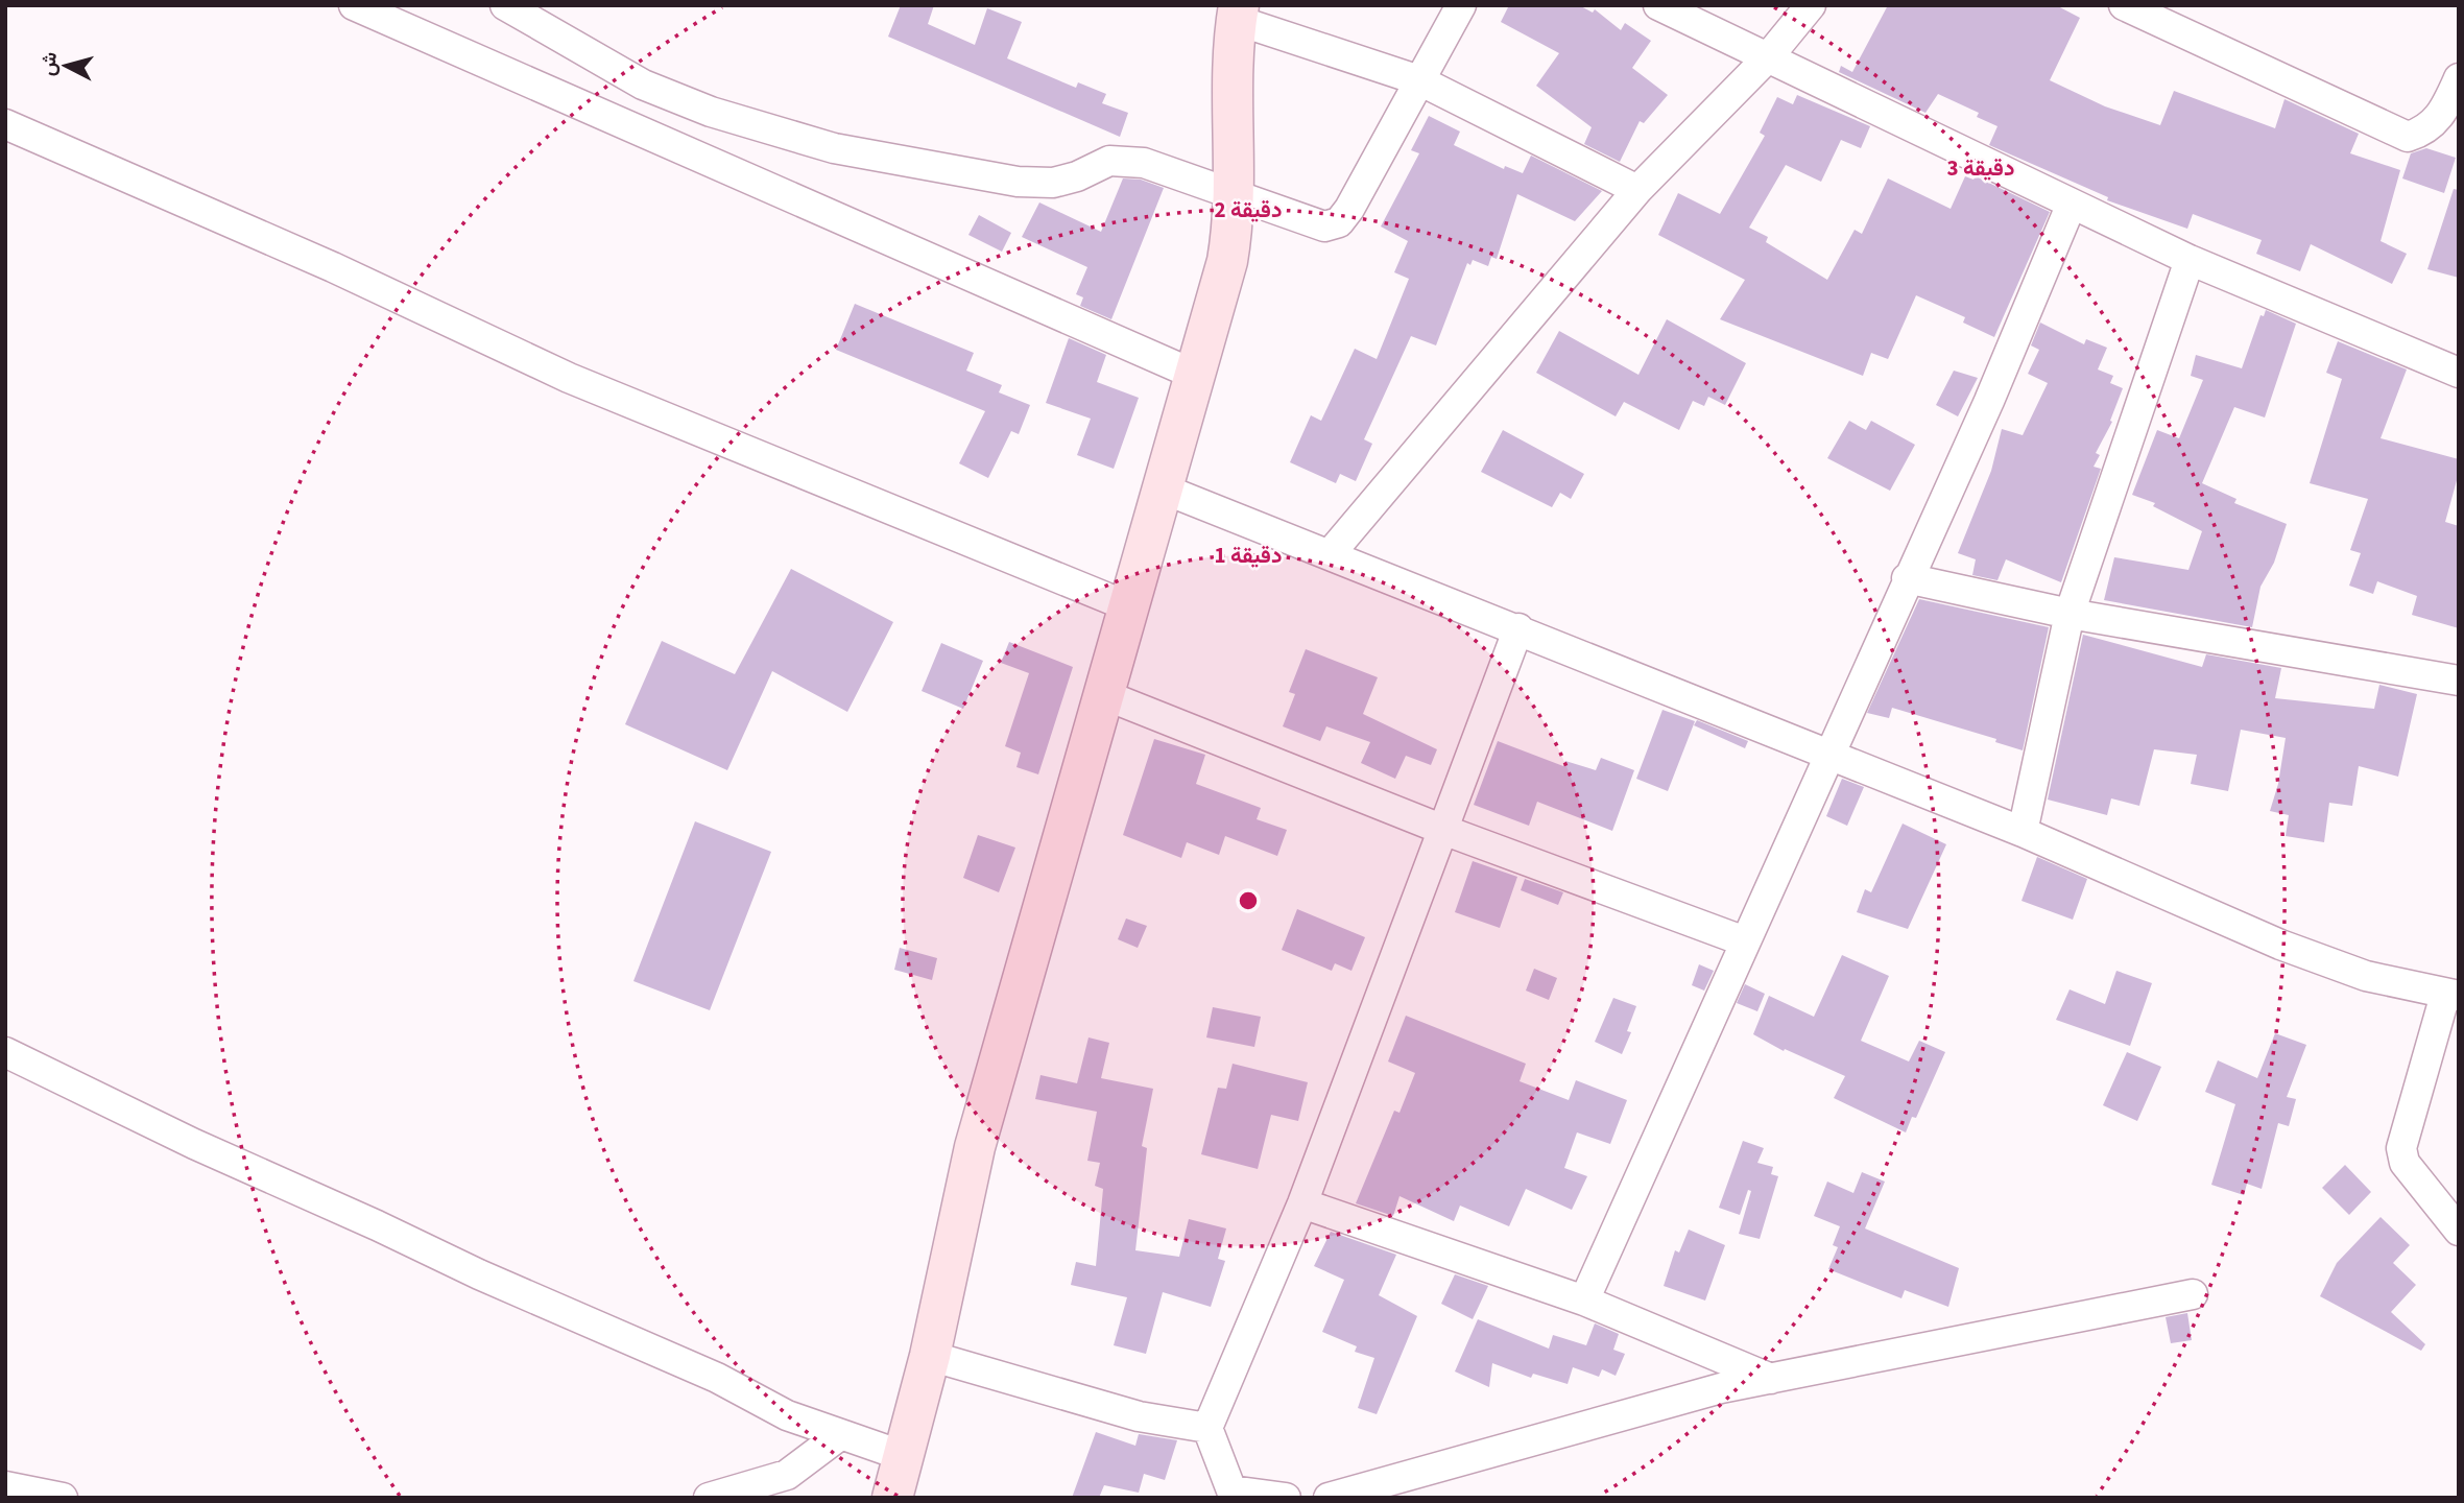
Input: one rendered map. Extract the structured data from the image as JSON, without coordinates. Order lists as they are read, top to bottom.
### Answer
{
  "north": "left",
  "rings": ["3 دقيقة", "2 دقيقة", "1 دقيقة"]
}
